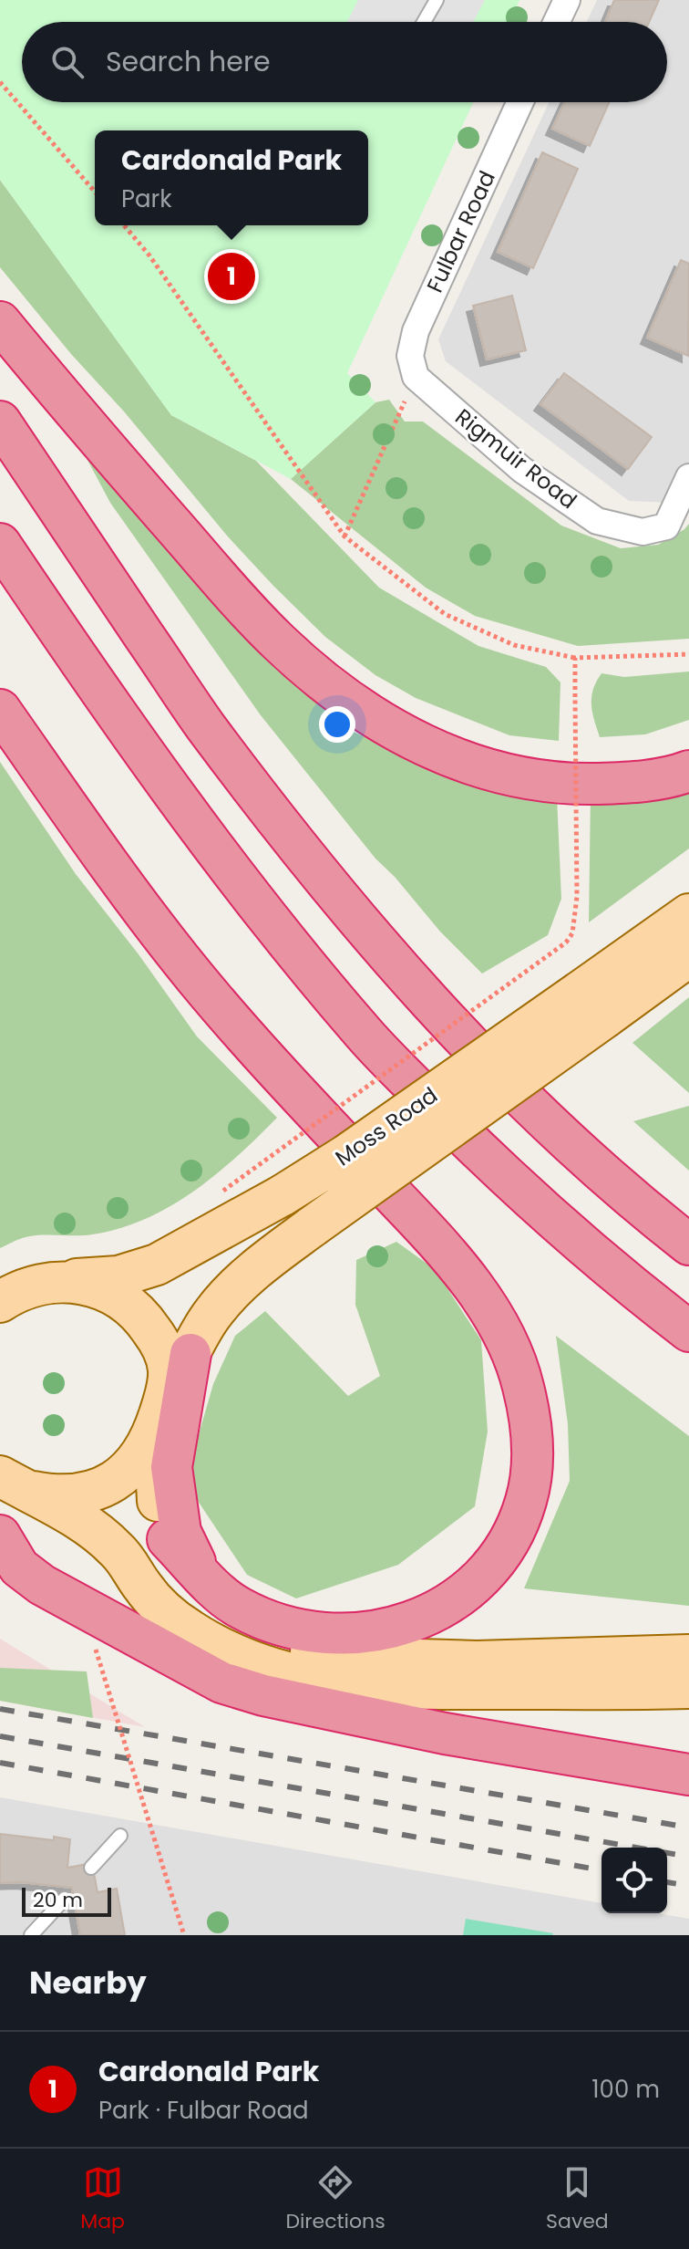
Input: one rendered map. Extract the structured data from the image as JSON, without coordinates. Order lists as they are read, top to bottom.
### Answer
{
  "streets": {
    "main road": ["Moss Road"],
    "street": ["Fulbar Road", "Rigmuir Road"]
  },
  "crossings": [
    ["Fulbar Road", "Rigmuir Road"]
  ],
  "scale_bar": "20 m",
  "page": {
    "search": "Search here",
    "popup": ["Cardonald Park", "Park"],
    "pins": "1",
    "scale": "20 m",
    "heading": "Nearby",
    "list": [
      {
        "mark": "1",
        "name": "Cardonald Park",
        "note": "Park · Fulbar Road",
        "value": "100 m"
      }
    ],
    "nav": ["Map", "Directions", "Saved"]
  }
}
